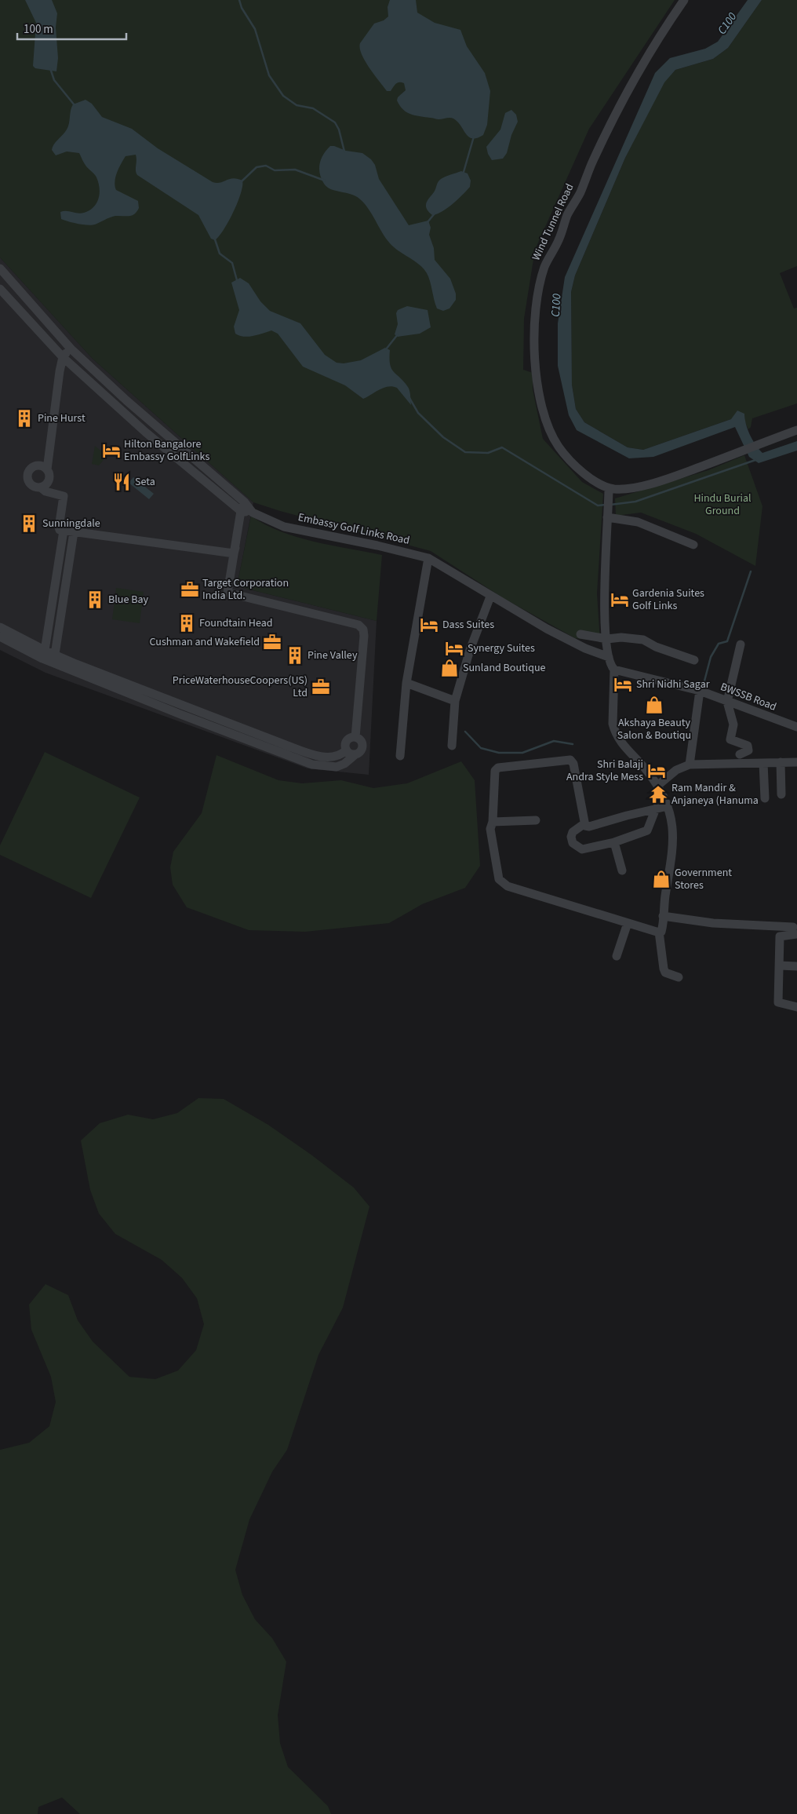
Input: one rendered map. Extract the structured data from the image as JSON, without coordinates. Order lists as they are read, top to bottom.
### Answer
{
  "streets": {
    "street": ["Wind Tunnel Road", "Embassy Golf Links Road", "BWSSB Road"]
  },
  "water": ["C100"],
  "parks": ["Hindu Burial Ground"],
  "places": {
    "building": [
      "Pine Hurst",
      "Sunningdale",
      "Blue Bay",
      "Foundtain Head",
      "Pine Valley"
    ],
    "hotel": [
      "Hilton Bangalore Embassy GolfLinks",
      "Gardenia Suites Golf Links",
      "Dass Suites",
      "Synergy Suites",
      "Shri Nidhi Sagar",
      "Shri Balaji Andra Style Mess"
    ],
    "restaurant": ["Seta"],
    "office": ["Target Corporation India Ltd.", "Cushman and Wakefield", "PriceWaterhouseCoopers(US) Ltd"],
    "shop": ["Sunland Boutique", "Akshaya Beauty Salon & Boutiqu", "Government Stores"],
    "temple": ["Ram Mandir & Anjaneya (Hanuma"]
  },
  "scale_bar": "100 m"
}
